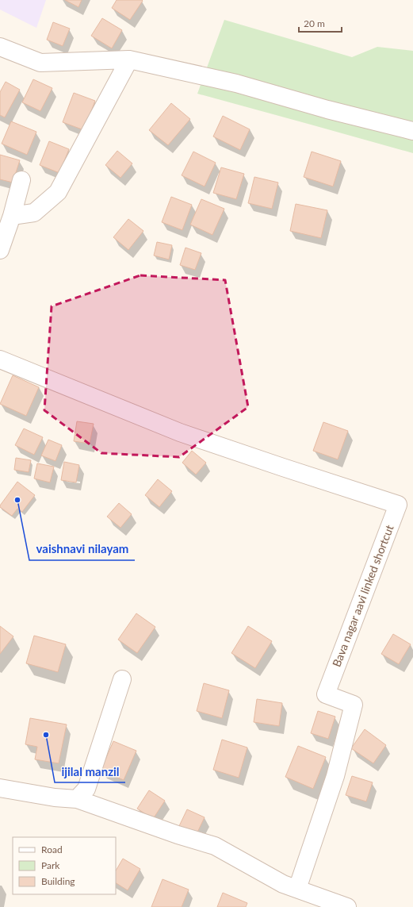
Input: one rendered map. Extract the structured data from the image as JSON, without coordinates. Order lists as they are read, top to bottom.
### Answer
{
  "streets": {
    "street": ["Bava nagar aavi linked shortcut"]
  },
  "places": ["vaishnavi nilayam", "ijilal manzil"],
  "legend": ["Road", "Park", "Building"],
  "scale_bar": "20 m"
}
